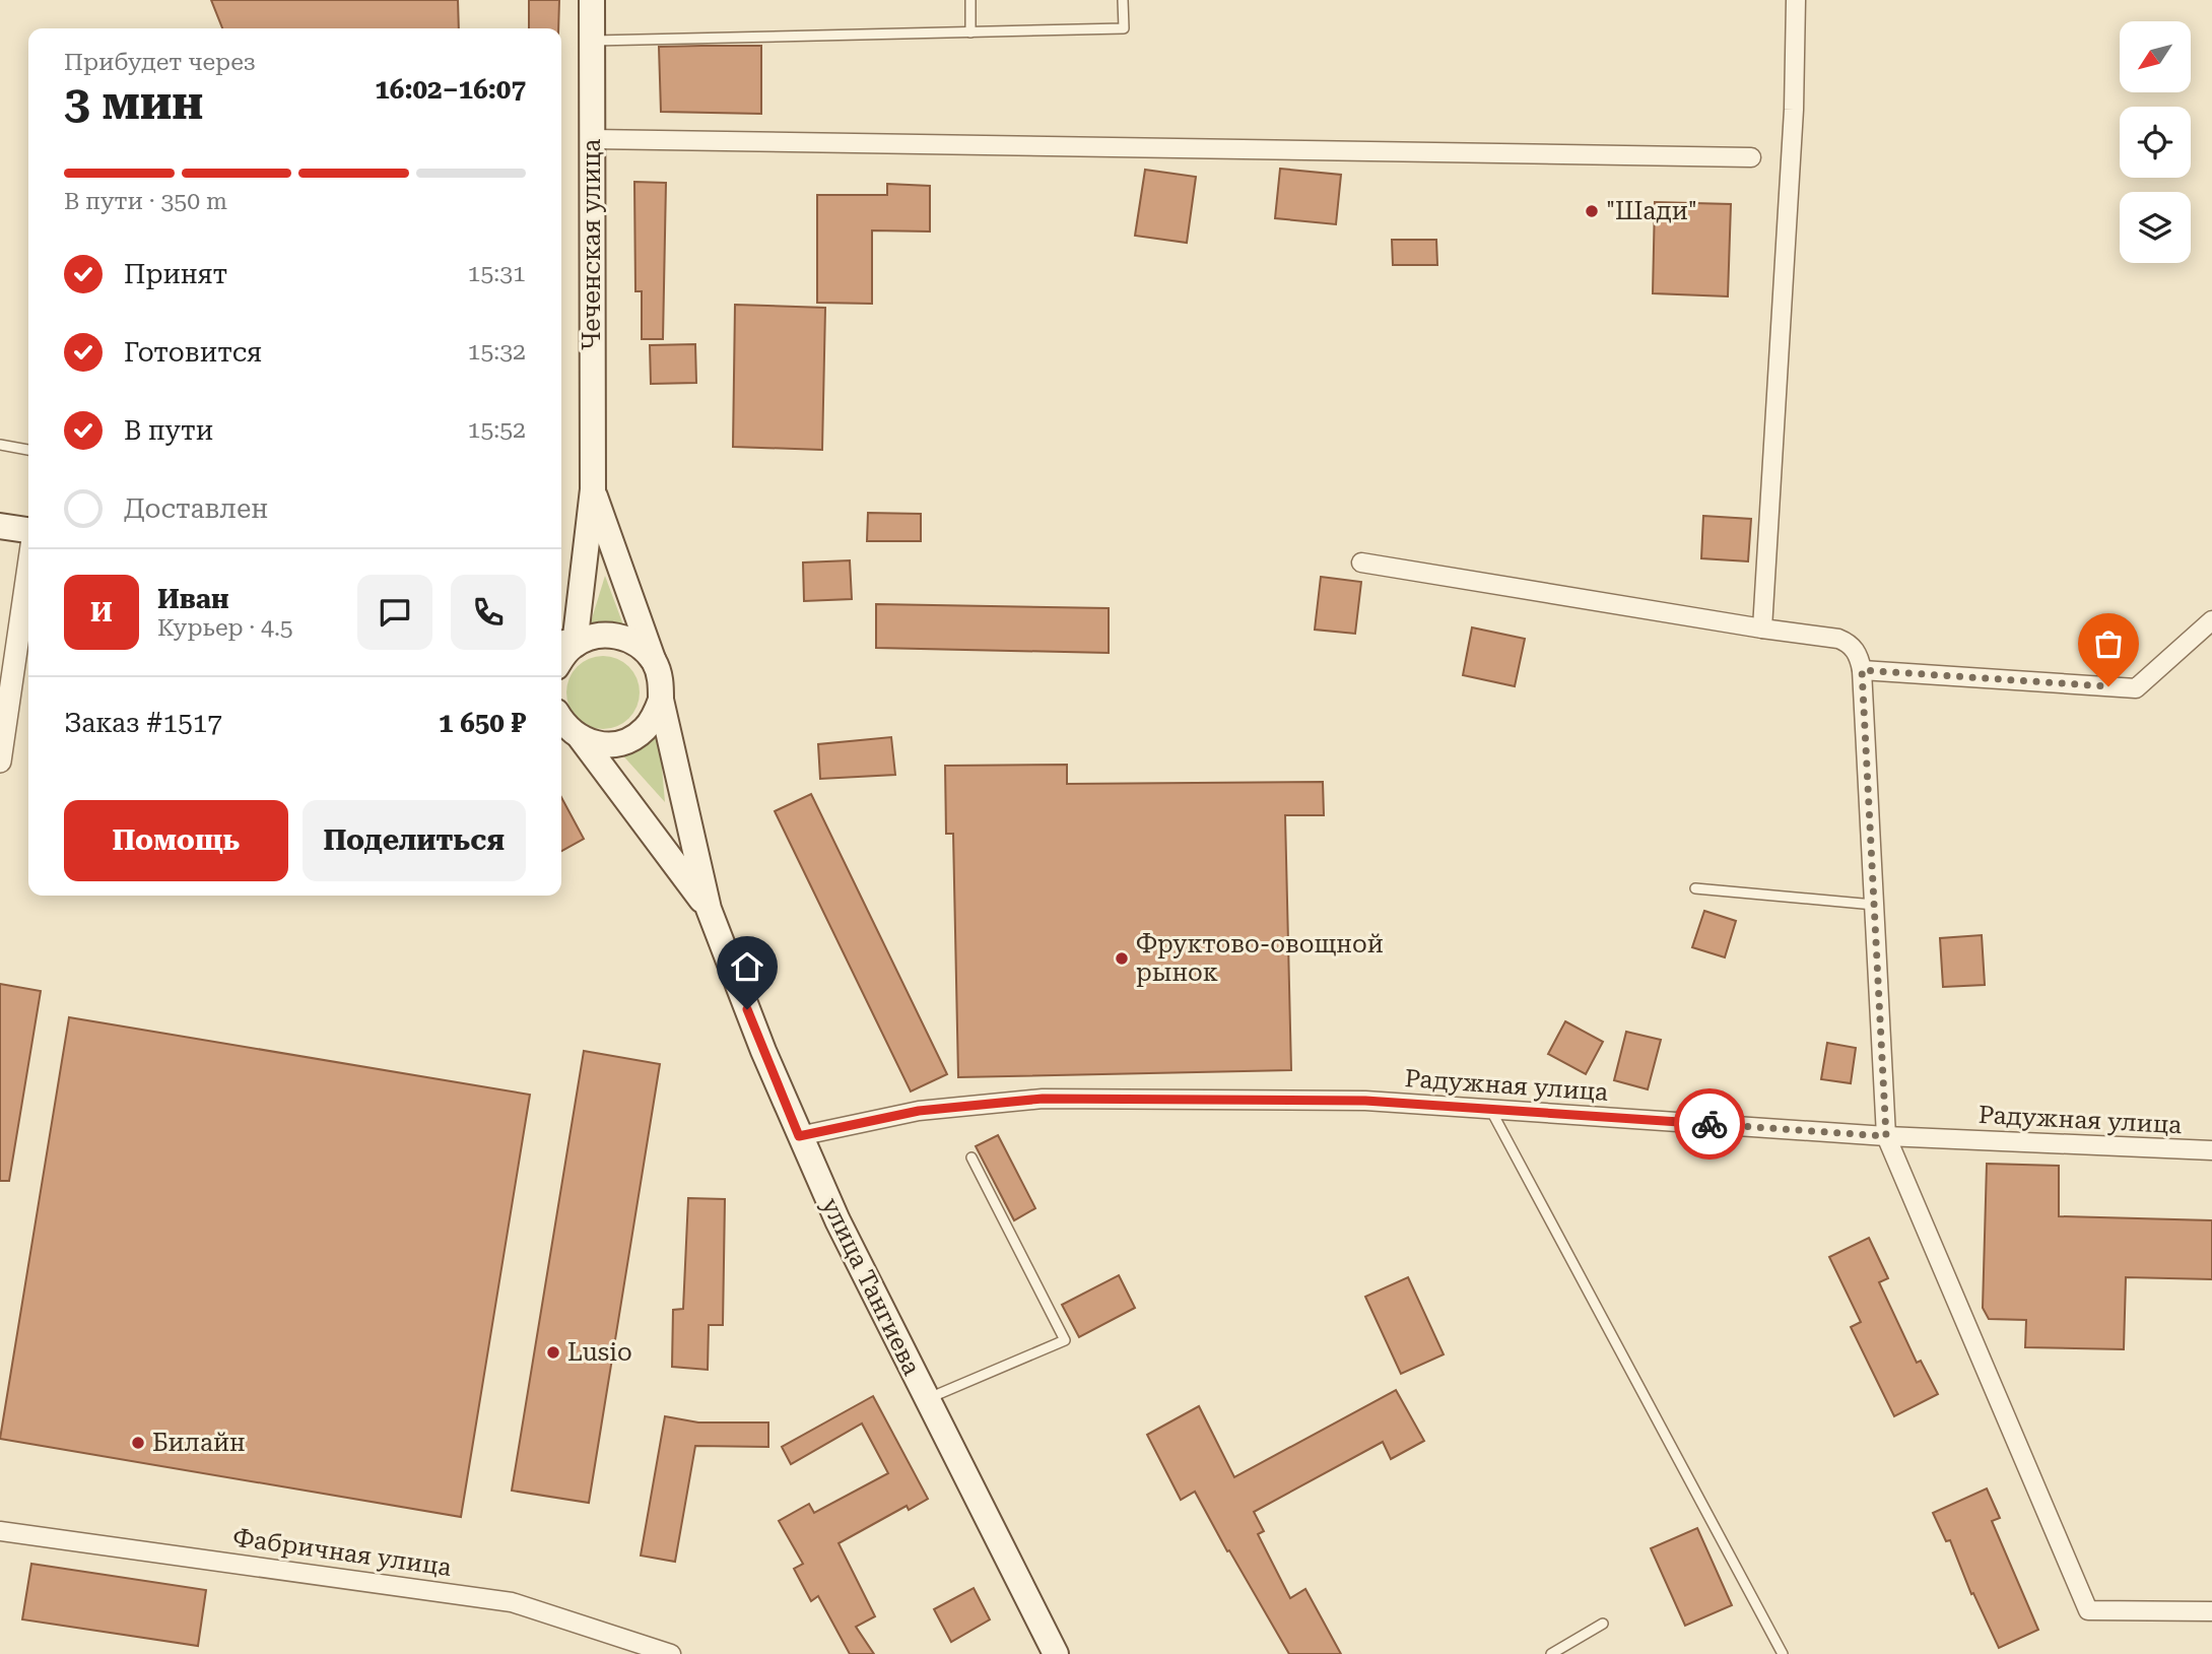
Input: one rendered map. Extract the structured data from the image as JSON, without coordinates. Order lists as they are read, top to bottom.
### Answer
{
  "streets": {
    "main road": ["Чеченская улица", "улица Тангиева"],
    "street": ["Радужная улица", "Фабричная улица"]
  },
  "crossings": [
    ["Чеченская улица", "улица Тангиева"],
    ["Радужная улица", "улица Тангиева"]
  ],
  "places": [
    "\"Шади\"",
    "Фруктово-овощной рынок",
    "Lusio",
    "Билайн"
  ],
  "north": "bottom left",
  "page": {
    "heading": ["3 мин", "Прибудет через", "16:02–16:07"],
    "panel": [
      "Иван",
      "Курьер · 4.5",
      "Заказ #1517",
      "1 650 ₽"
    ],
    "bar": "В пути · 350 m",
    "list": [
      ["Принят", "15:31"],
      ["Готовится", "15:32"],
      ["В пути", "15:52"],
      "Доставлен"
    ],
    "round": "И",
    "buttons": ["Помощь", "Поделиться"]
  }
}
